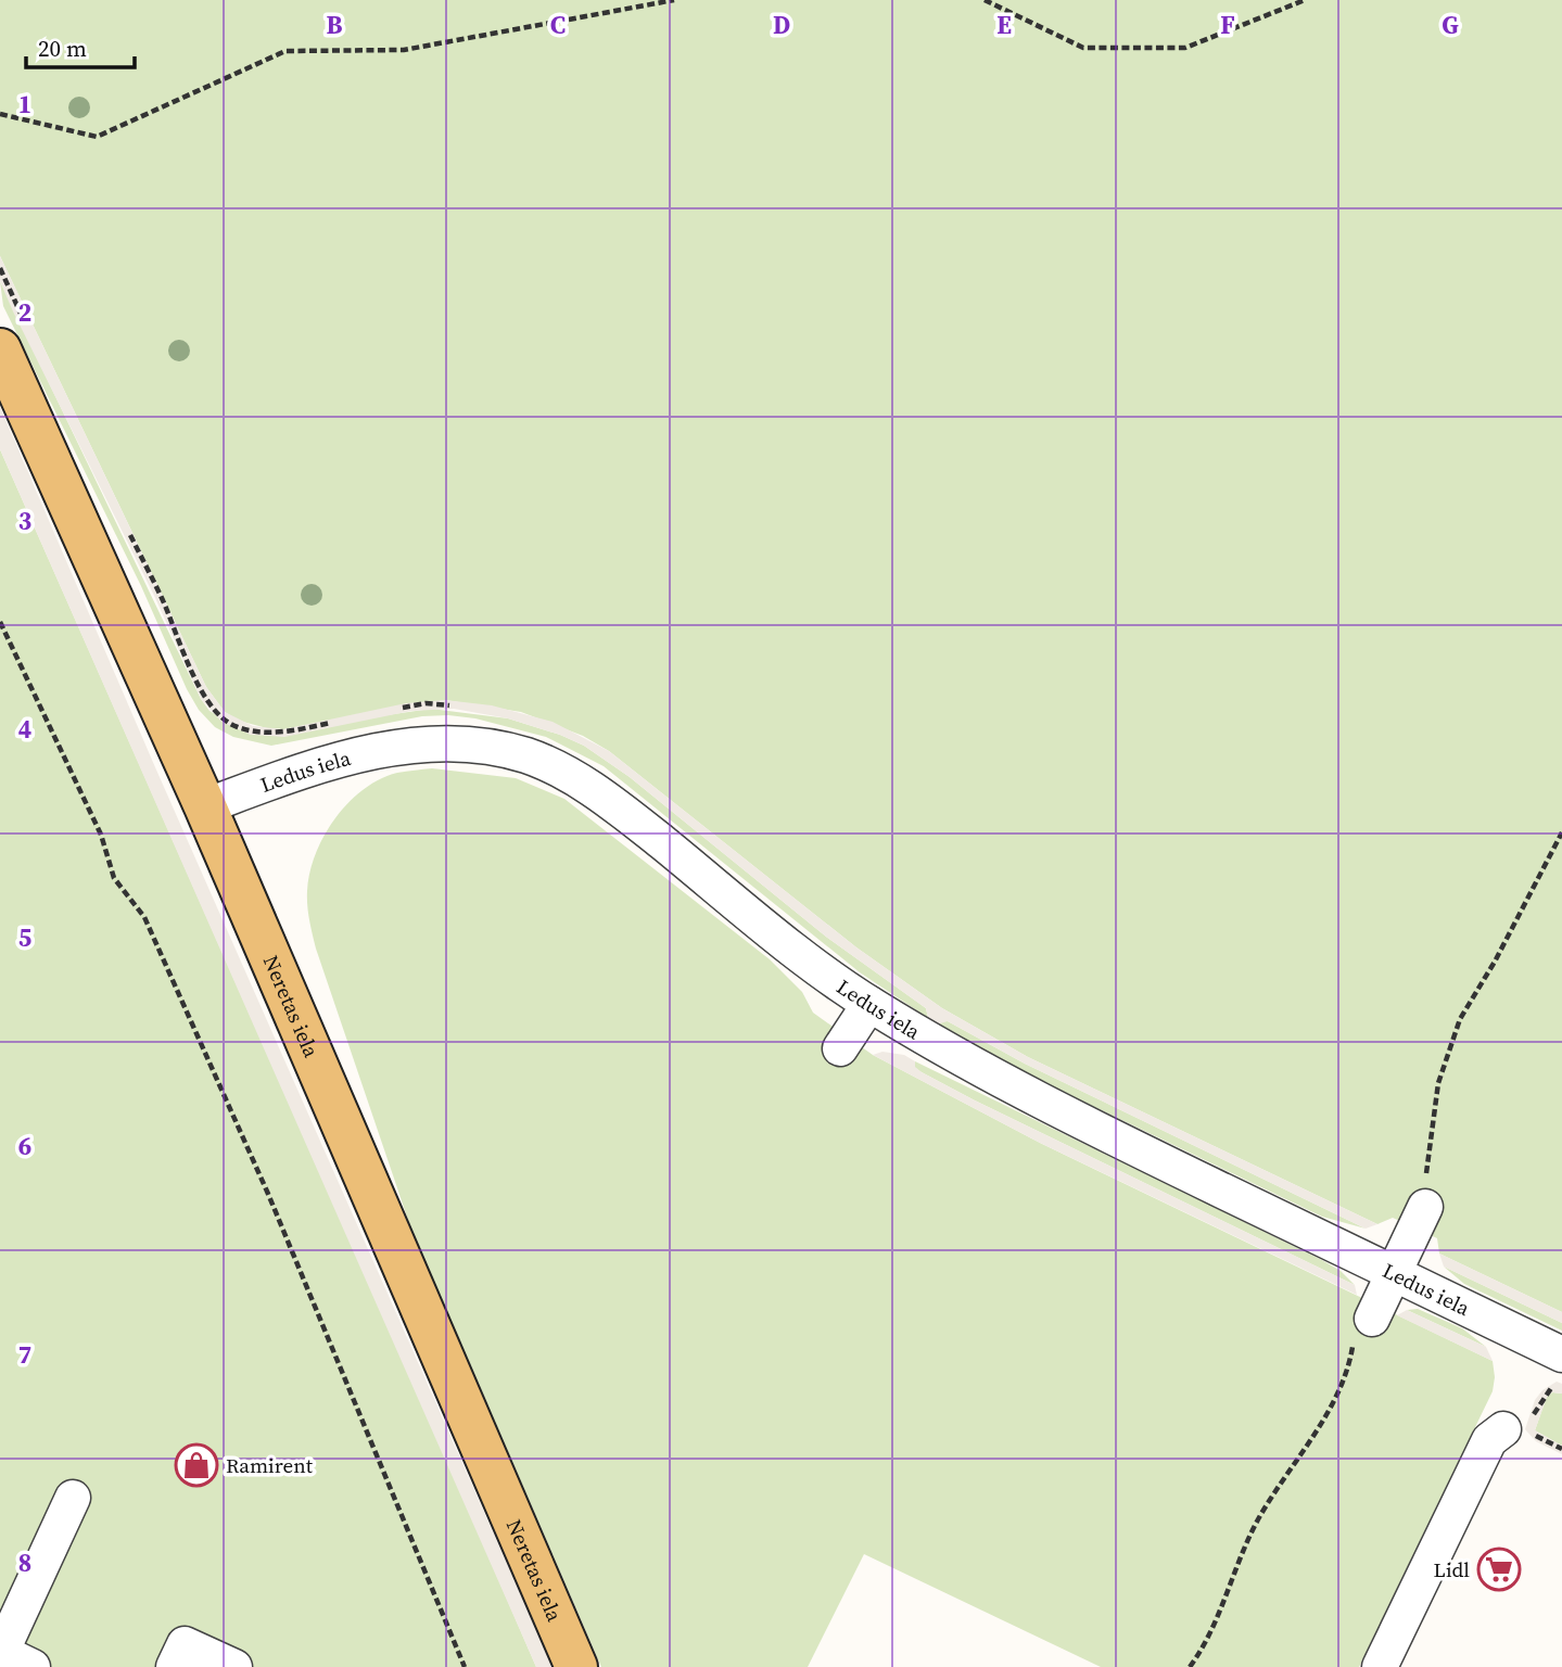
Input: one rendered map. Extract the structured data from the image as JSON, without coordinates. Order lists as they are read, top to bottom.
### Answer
{
  "streets": {
    "main road": ["Neretas iela"],
    "street": ["Ledus iela"]
  },
  "crossings": [
    ["Ledus iela", "Neretas iela"]
  ],
  "places": {
    "shop": ["Ramirent"],
    "supermarket": ["Lidl"]
  },
  "scale_bar": "20 m",
  "grid": {
    "columns": [
      "B",
      "C",
      "D",
      "E",
      "F",
      "G"
    ],
    "rows": [
      "1",
      "2",
      "3",
      "4",
      "5",
      "6",
      "7",
      "8"
    ]
  }
}
